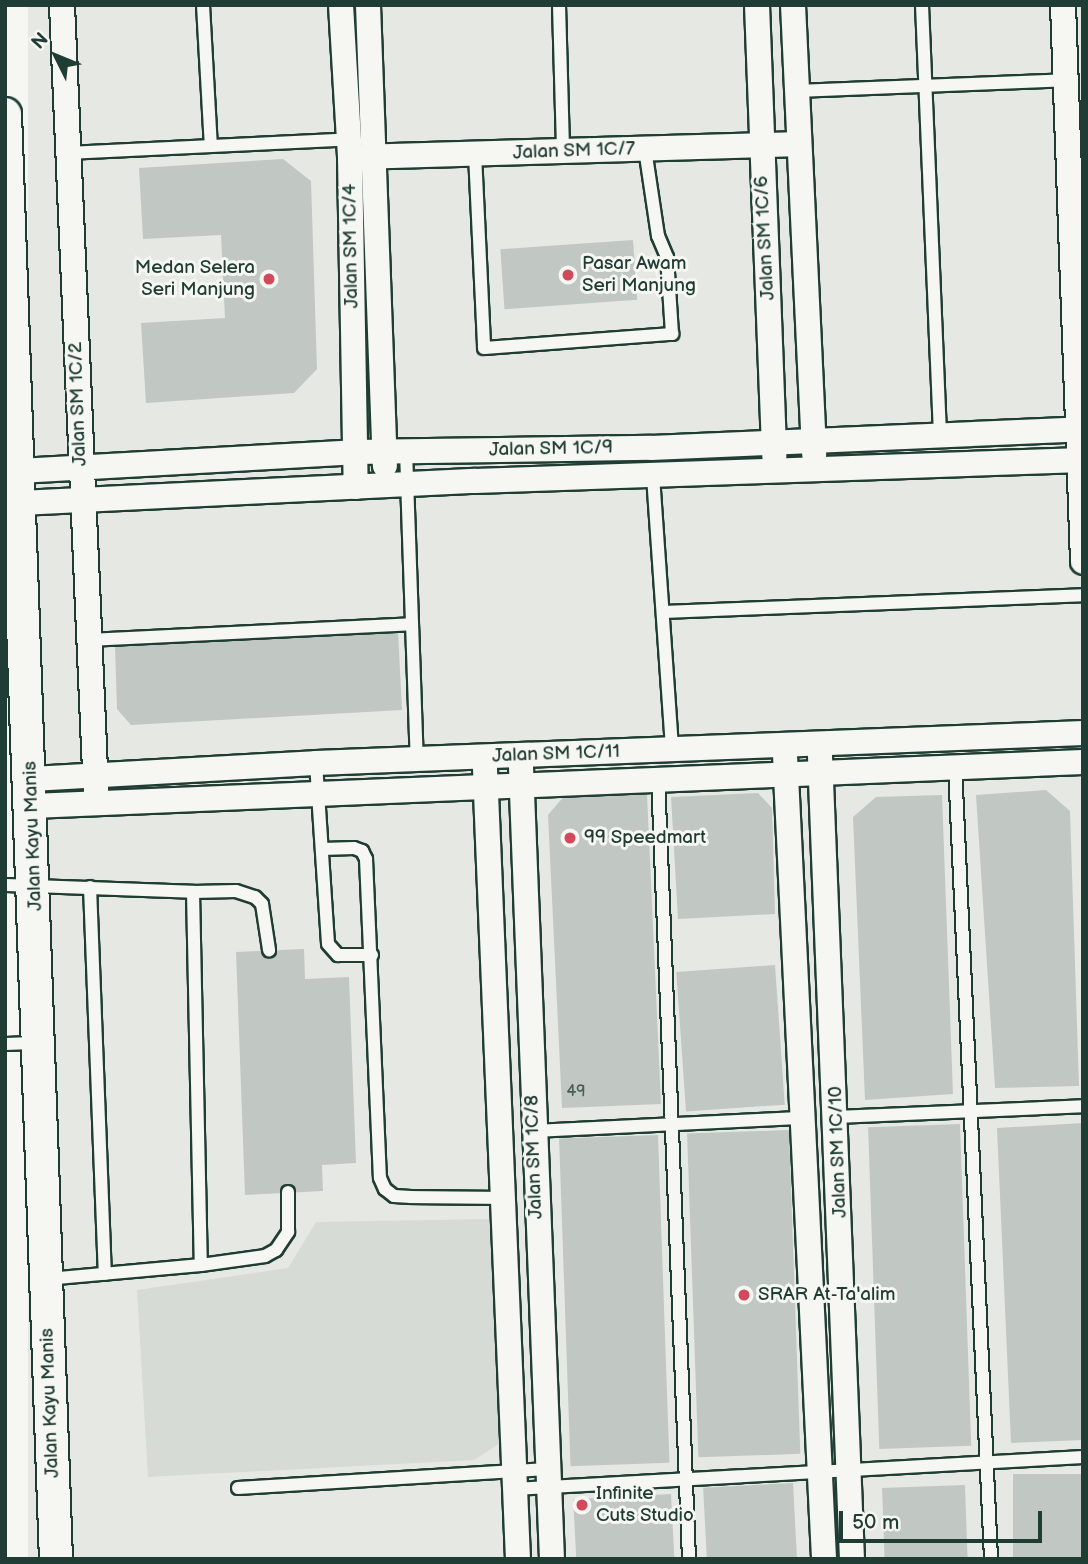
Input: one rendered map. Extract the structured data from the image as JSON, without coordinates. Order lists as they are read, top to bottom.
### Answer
{
  "streets": {
    "street": [
      "Jalan SM 1C/7",
      "Jalan SM 1C/6",
      "Jalan SM 1C/4",
      "Jalan SM 1C/2",
      "Jalan SM 1C/9",
      "Jalan SM 1C/11",
      "Jalan Kayu Manis",
      "Jalan SM 1C/10",
      "Jalan SM 1C/8"
    ]
  },
  "crossings": [
    ["Jalan SM 1C/7", "Jalan SM 1C/6"],
    ["Jalan SM 1C/7", "Jalan SM 1C/4"],
    ["Jalan SM 1C/6", "Jalan SM 1C/9"],
    ["Jalan SM 1C/4", "Jalan SM 1C/9"],
    ["Jalan SM 1C/2", "Jalan SM 1C/9"],
    ["Jalan SM 1C/2", "Jalan SM 1C/11"],
    ["Jalan SM 1C/9", "Jalan Kayu Manis"],
    ["Jalan SM 1C/11", "Jalan Kayu Manis"],
    ["Jalan SM 1C/11", "Jalan SM 1C/10"],
    ["Jalan SM 1C/11", "Jalan SM 1C/8"]
  ],
  "places": [
    "Pasar Awam Seri Manjung",
    "Medan Selera Seri Manjung",
    "99 Speedmart",
    "SRAR At-Ta'alim",
    "Infinite Cuts Studio"
  ],
  "house_numbers": ["49"],
  "scale_bar": "50 m",
  "north": "top left"
}
